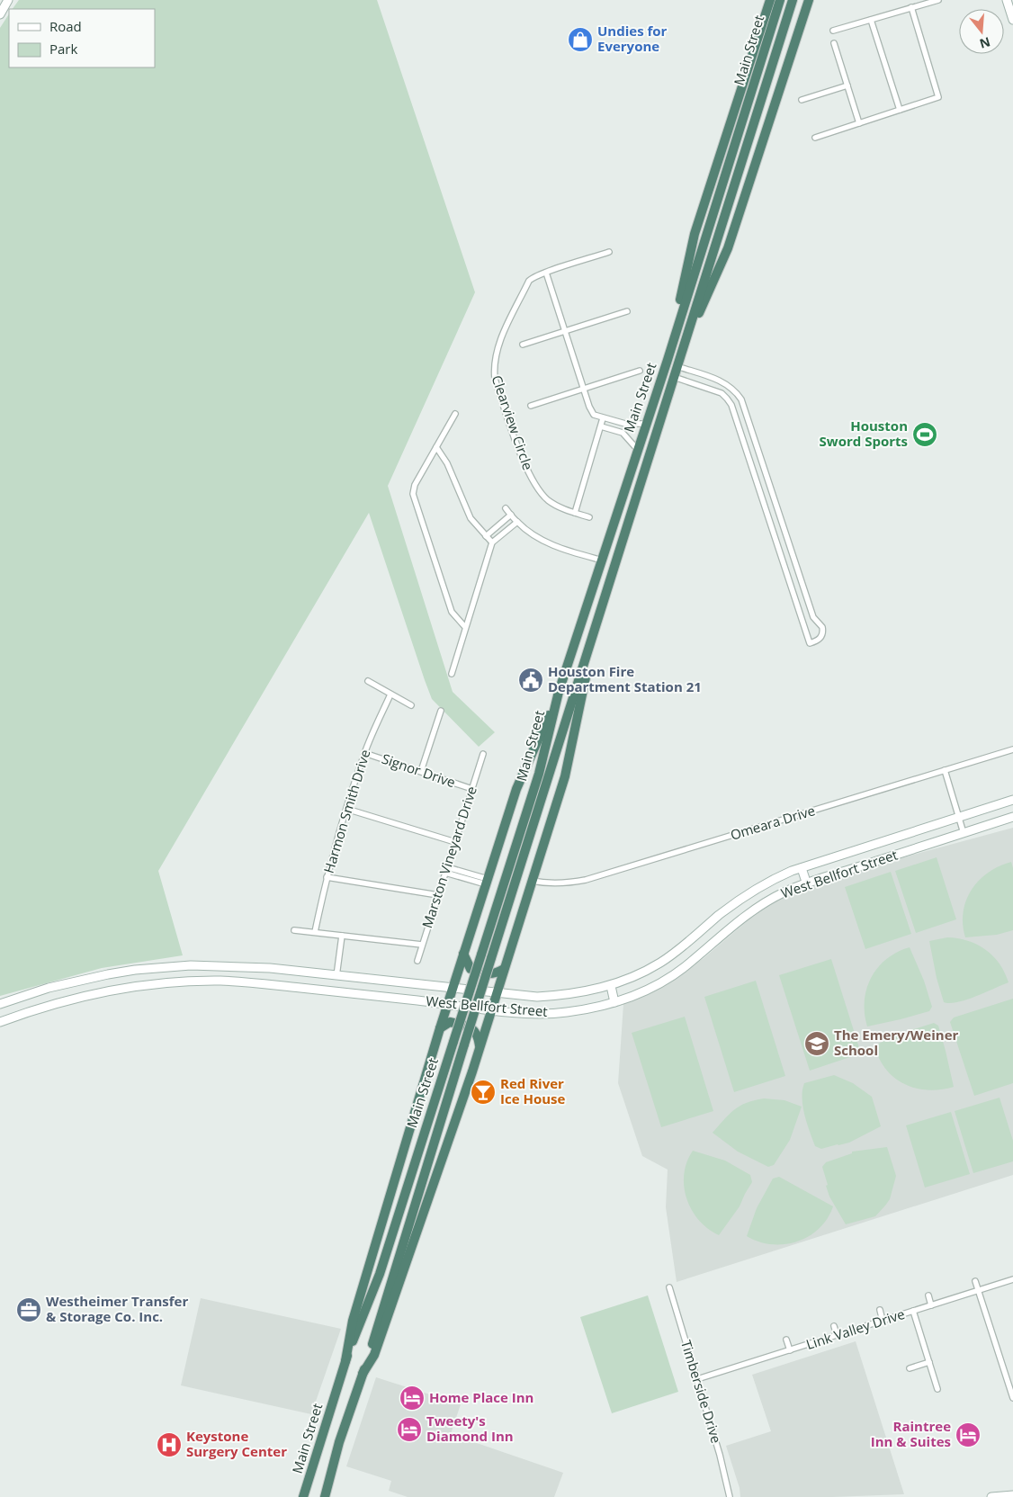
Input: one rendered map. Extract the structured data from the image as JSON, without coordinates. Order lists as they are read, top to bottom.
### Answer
{
  "streets": {
    "highway": ["Main Street"],
    "main road": ["West Bellfort Street"],
    "street": [
      "Clearview Circle",
      "Signor Drive",
      "Harmon Smith Drive",
      "Omeara Drive",
      "Marston Vineyard Drive",
      "Link Valley Drive",
      "Timberside Drive"
    ]
  },
  "crossings": [
    ["Signor Drive", "Harmon Smith Drive"],
    ["Signor Drive", "Marston Vineyard Drive"],
    ["Link Valley Drive", "Timberside Drive"]
  ],
  "places": {
    "shop": ["Undies for Everyone"],
    "sports": ["Houston Sword Sports"],
    "public building": ["Houston Fire Department Station 21"],
    "school or university": ["The Emery/Weiner School"],
    "bar": ["Red River Ice House"],
    "office": ["Westheimer Transfer & Storage Co. Inc."],
    "hotel": ["Home Place Inn", "Tweety's Diamond Inn", "Raintree Inn & Suites"],
    "hospital": ["Keystone Surgery Center"]
  },
  "legend": ["Road", "Park"],
  "north": "bottom"
}
